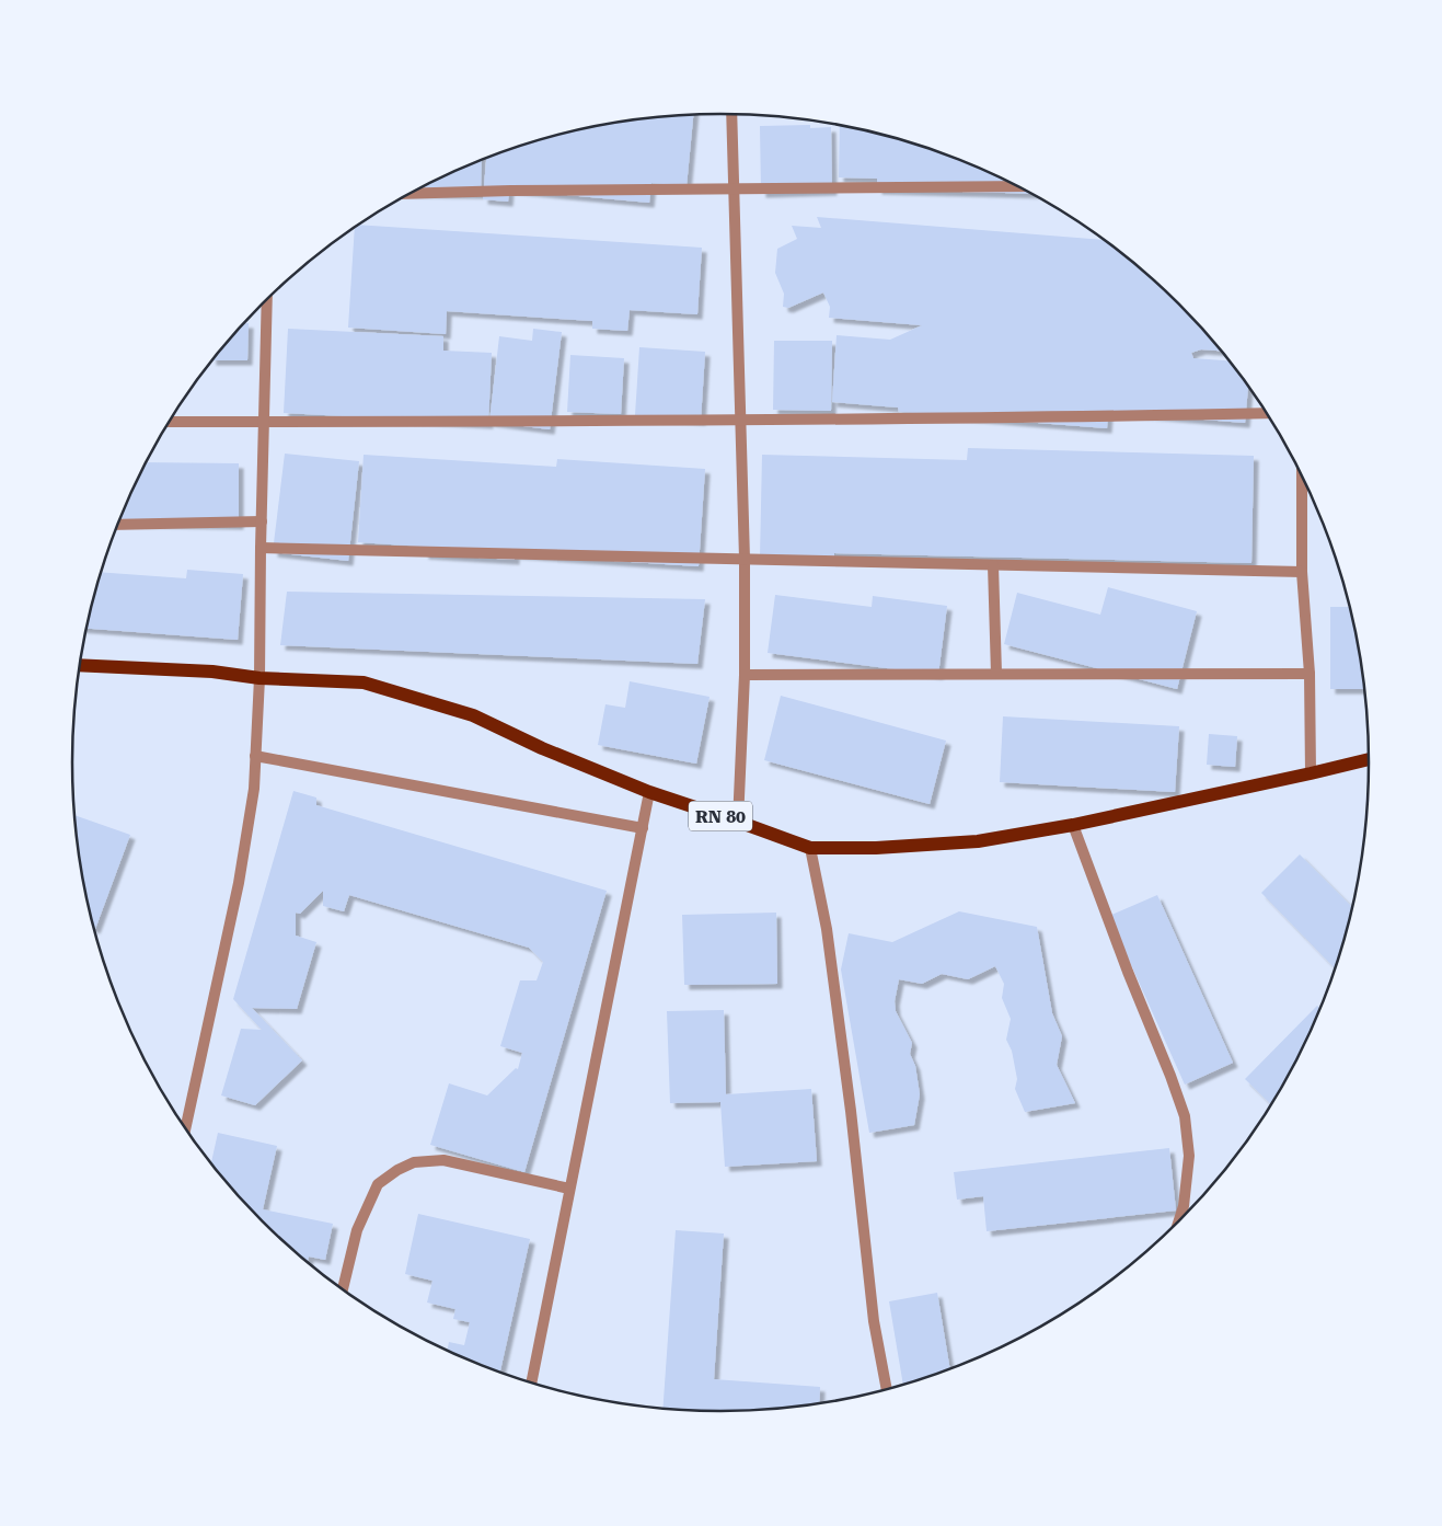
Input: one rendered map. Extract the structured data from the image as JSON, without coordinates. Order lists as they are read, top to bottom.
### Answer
{
  "streets": {
    "main road": ["RN 80"]
  }
}
